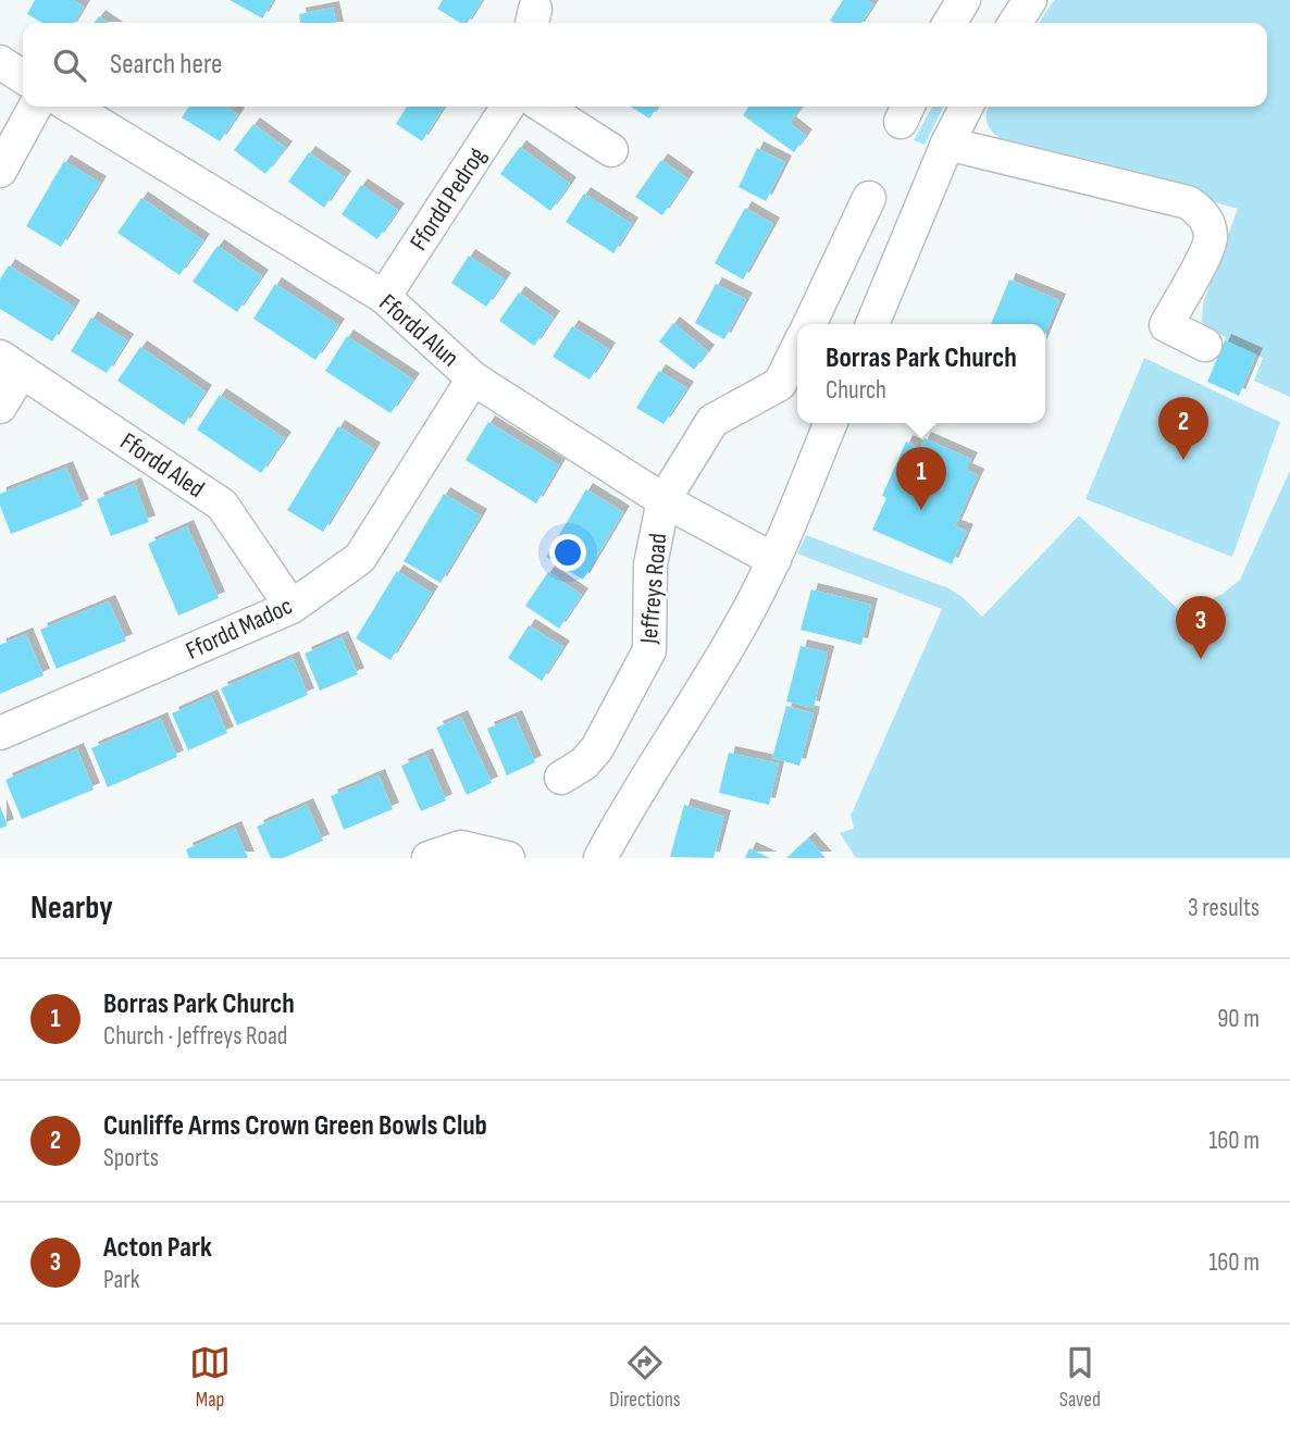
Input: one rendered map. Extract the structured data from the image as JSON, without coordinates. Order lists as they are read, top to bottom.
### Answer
{
  "streets": {
    "street": [
      "Ffordd Pedrog",
      "Ffordd Alun",
      "Ffordd Aled",
      "Jeffreys Road",
      "Ffordd Madoc"
    ]
  },
  "crossings": [
    ["Ffordd Pedrog", "Ffordd Alun"],
    ["Ffordd Alun", "Jeffreys Road"],
    ["Ffordd Alun", "Ffordd Madoc"],
    ["Ffordd Aled", "Ffordd Madoc"]
  ],
  "page": {
    "search": "Search here",
    "popup": ["Borras Park Church", "Church"],
    "pins": ["2", "1", "3"],
    "heading": ["Nearby", "3 results"],
    "list": [
      {
        "mark": "1",
        "name": "Borras Park Church",
        "note": "Church · Jeffreys Road",
        "value": "90 m"
      },
      {
        "mark": "2",
        "name": "Cunliffe Arms Crown Green Bowls Club",
        "note": "Sports",
        "value": "160 m"
      },
      {
        "mark": "3",
        "name": "Acton Park",
        "note": "Park",
        "value": "160 m"
      }
    ],
    "nav": ["Map", "Directions", "Saved"]
  }
}
